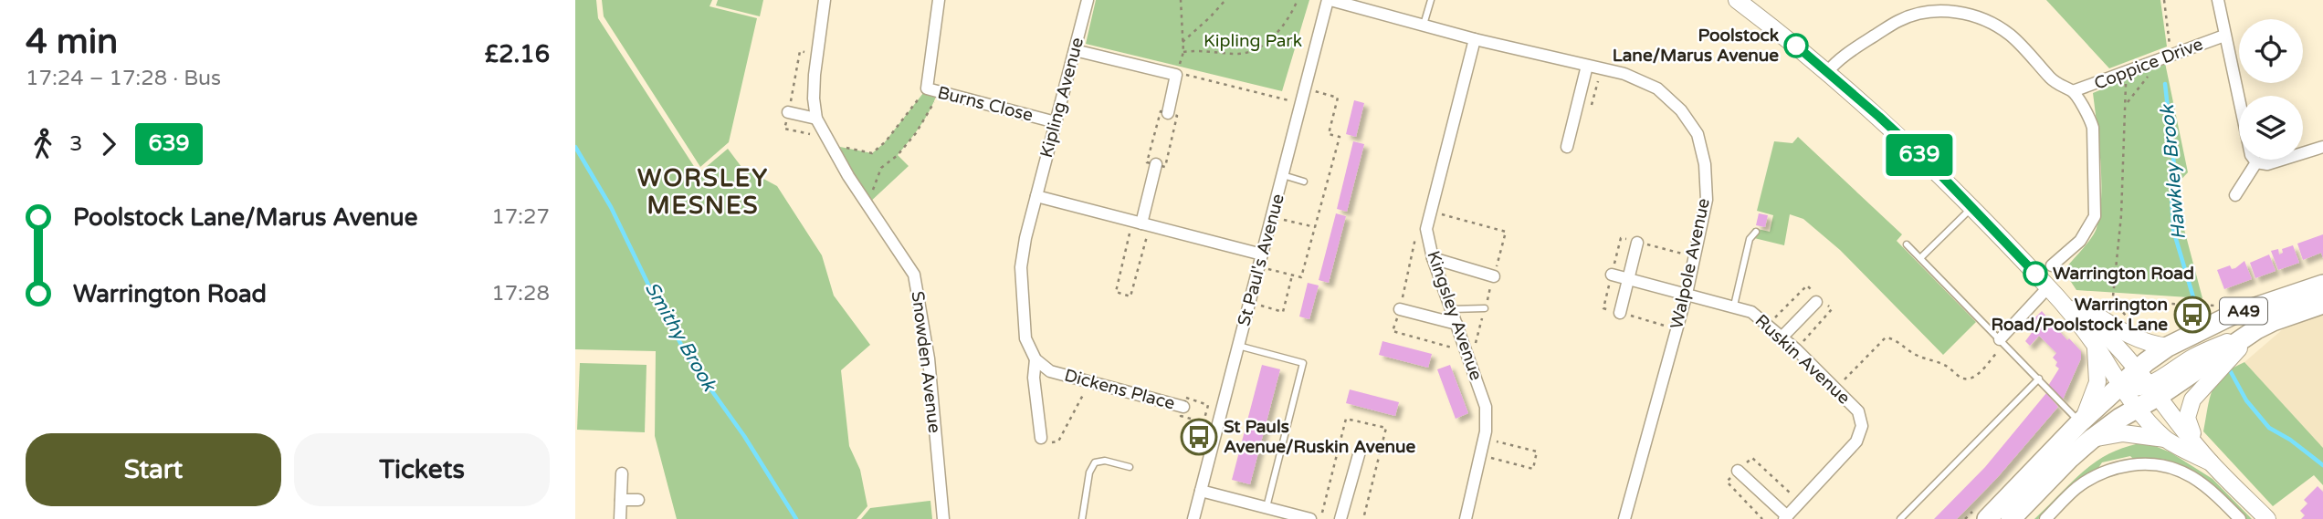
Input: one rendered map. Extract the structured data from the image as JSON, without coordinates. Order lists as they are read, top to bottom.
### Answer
{
  "streets": {
    "highway": ["A49"],
    "street": [
      "Coppice Drive",
      "Kipling Avenue",
      "Burns Close",
      "St Paul's Avenue",
      "Walpole Avenue",
      "Kingsley Avenue",
      "Ruskin Avenue",
      "Snowden Avenue",
      "Dickens Place"
    ]
  },
  "crossings": [
    ["Kipling Avenue", "Burns Close"],
    ["St Paul's Avenue", "Walpole Avenue"],
    ["Walpole Avenue", "Kingsley Avenue"],
    ["Walpole Avenue", "Ruskin Avenue"]
  ],
  "districts": ["WORSLEY MESNES"],
  "water": ["Hawkley Brook", "Smithy Brook"],
  "parks": ["Kipling Park"],
  "places": {
    "other": ["Poolstock Lane/Marus Avenue", "Warrington Road"],
    "bus stop": ["Warrington Road/Poolstock Lane", "St Pauls Avenue/Ruskin Avenue"]
  },
  "lines": ["bus line 639"],
  "page": {
    "heading": ["4 min", "17:24 – 17:28 · Bus", "£2.16"],
    "on_map": "639",
    "legs": ["3", "639"],
    "list": [
      {
        "name": "Poolstock Lane/Marus Avenue",
        "value": "17:27"
      },
      {
        "name": "Warrington Road",
        "value": "17:28"
      }
    ],
    "buttons": ["Start", "Tickets"]
  }
}
